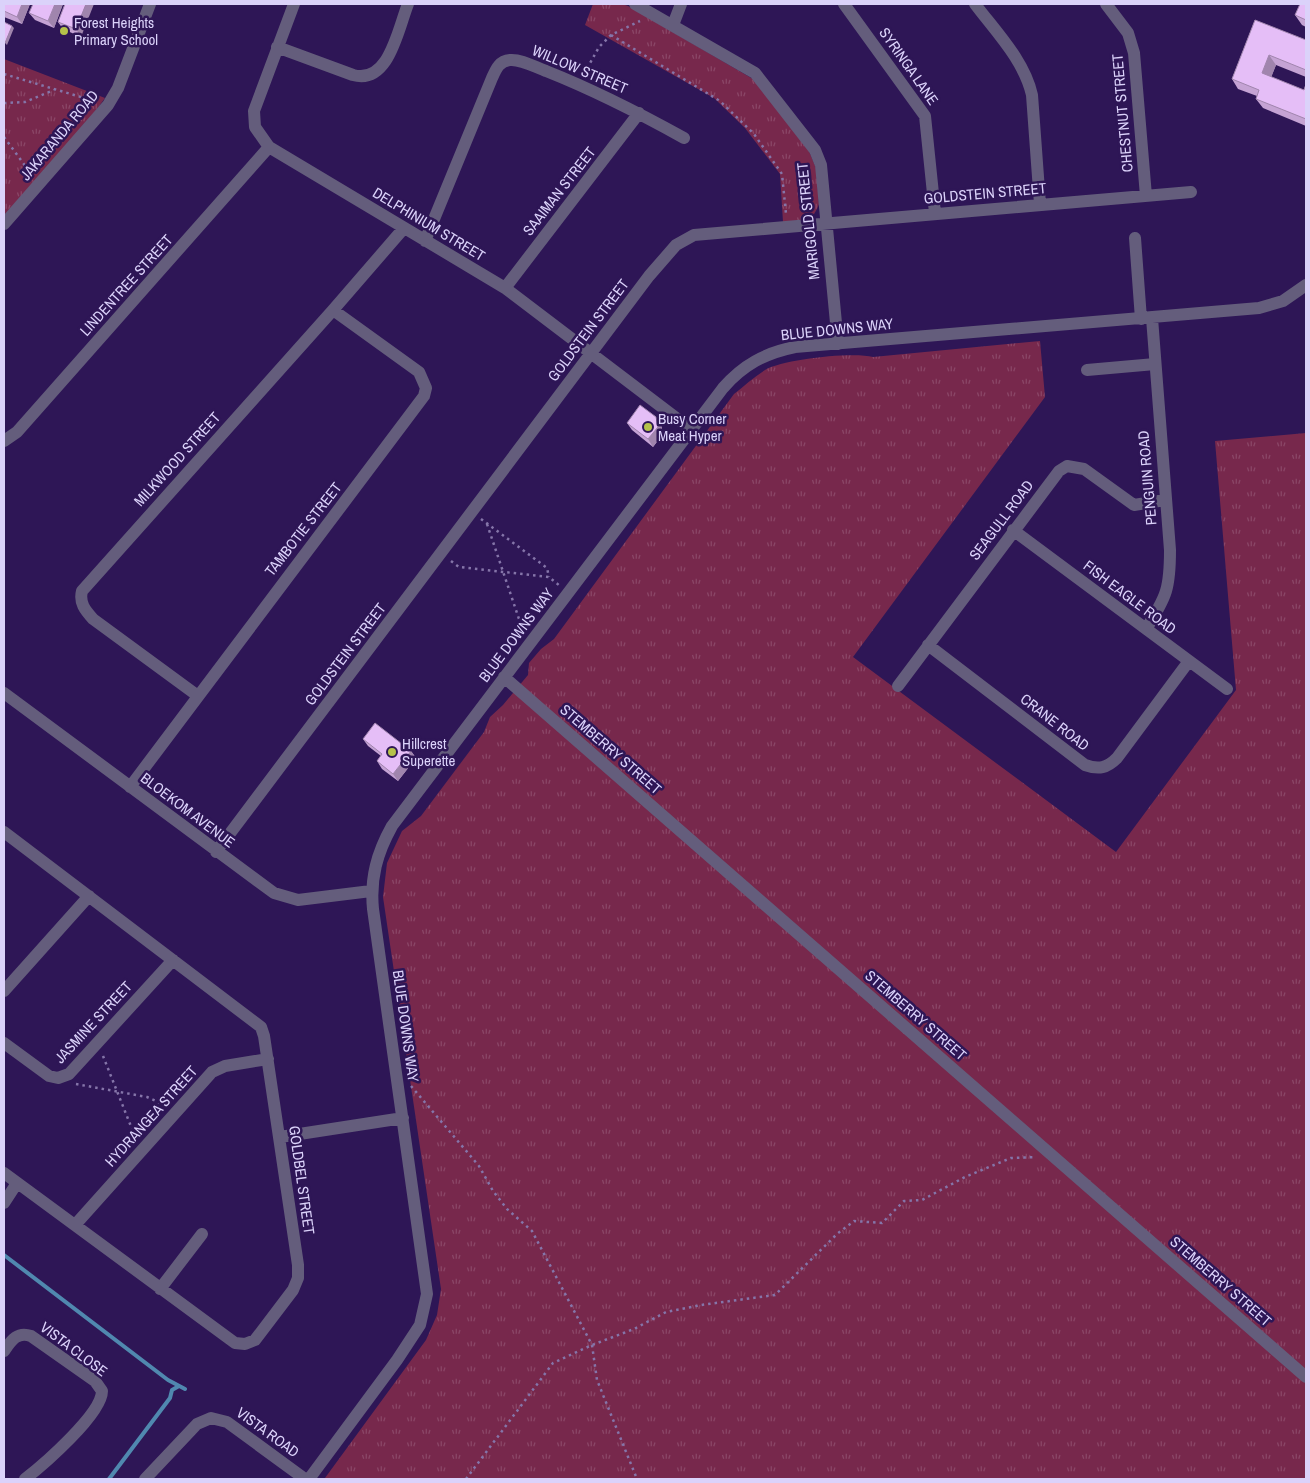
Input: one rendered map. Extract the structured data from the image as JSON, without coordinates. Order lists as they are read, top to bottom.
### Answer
{
  "streets": {
    "street": [
      "SYRINGA LANE",
      "WILLOW STREET",
      "CHESTNUT STREET",
      "JAKARANDA ROAD",
      "SAAIMAN STREET",
      "GOLDSTEIN STREET",
      "MARIGOLD STREET",
      "DELPHINIUM STREET",
      "LINDENTREE STREET",
      "BLUE DOWNS WAY",
      "MILKWOOD STREET",
      "PENGUIN ROAD",
      "SEAGULL ROAD",
      "TAMBOTIE STREET",
      "FISH EAGLE ROAD",
      "CRANE ROAD",
      "STEMBERRY STREET",
      "BLOEKOM AVENUE",
      "JASMINE STREET",
      "HYDRANGEA STREET",
      "GOLDBEL STREET",
      "VISTA CLOSE",
      "VISTA ROAD"
    ]
  },
  "crossings": [
    ["SYRINGA LANE", "GOLDSTEIN STREET"],
    ["WILLOW STREET", "SAAIMAN STREET"],
    ["WILLOW STREET", "DELPHINIUM STREET"],
    ["CHESTNUT STREET", "GOLDSTEIN STREET"],
    ["SAAIMAN STREET", "DELPHINIUM STREET"],
    ["GOLDSTEIN STREET", "MARIGOLD STREET"],
    ["GOLDSTEIN STREET", "DELPHINIUM STREET"],
    ["GOLDSTEIN STREET", "BLOEKOM AVENUE"],
    ["MARIGOLD STREET", "BLUE DOWNS WAY"],
    ["DELPHINIUM STREET", "LINDENTREE STREET"],
    ["DELPHINIUM STREET", "BLUE DOWNS WAY"],
    ["DELPHINIUM STREET", "MILKWOOD STREET"],
    ["BLUE DOWNS WAY", "PENGUIN ROAD"],
    ["BLUE DOWNS WAY", "STEMBERRY STREET"],
    ["BLUE DOWNS WAY", "BLOEKOM AVENUE"],
    ["MILKWOOD STREET", "TAMBOTIE STREET"],
    ["PENGUIN ROAD", "SEAGULL ROAD"],
    ["PENGUIN ROAD", "FISH EAGLE ROAD"],
    ["SEAGULL ROAD", "FISH EAGLE ROAD"],
    ["SEAGULL ROAD", "CRANE ROAD"],
    ["TAMBOTIE STREET", "BLOEKOM AVENUE"],
    ["FISH EAGLE ROAD", "CRANE ROAD"],
    ["JASMINE STREET", "GOLDBEL STREET"],
    ["HYDRANGEA STREET", "GOLDBEL STREET"]
  ],
  "places": ["Forest Heights Primary School", "Busy Corner Meat Hyper", "Hillcrest Superette"]
}
